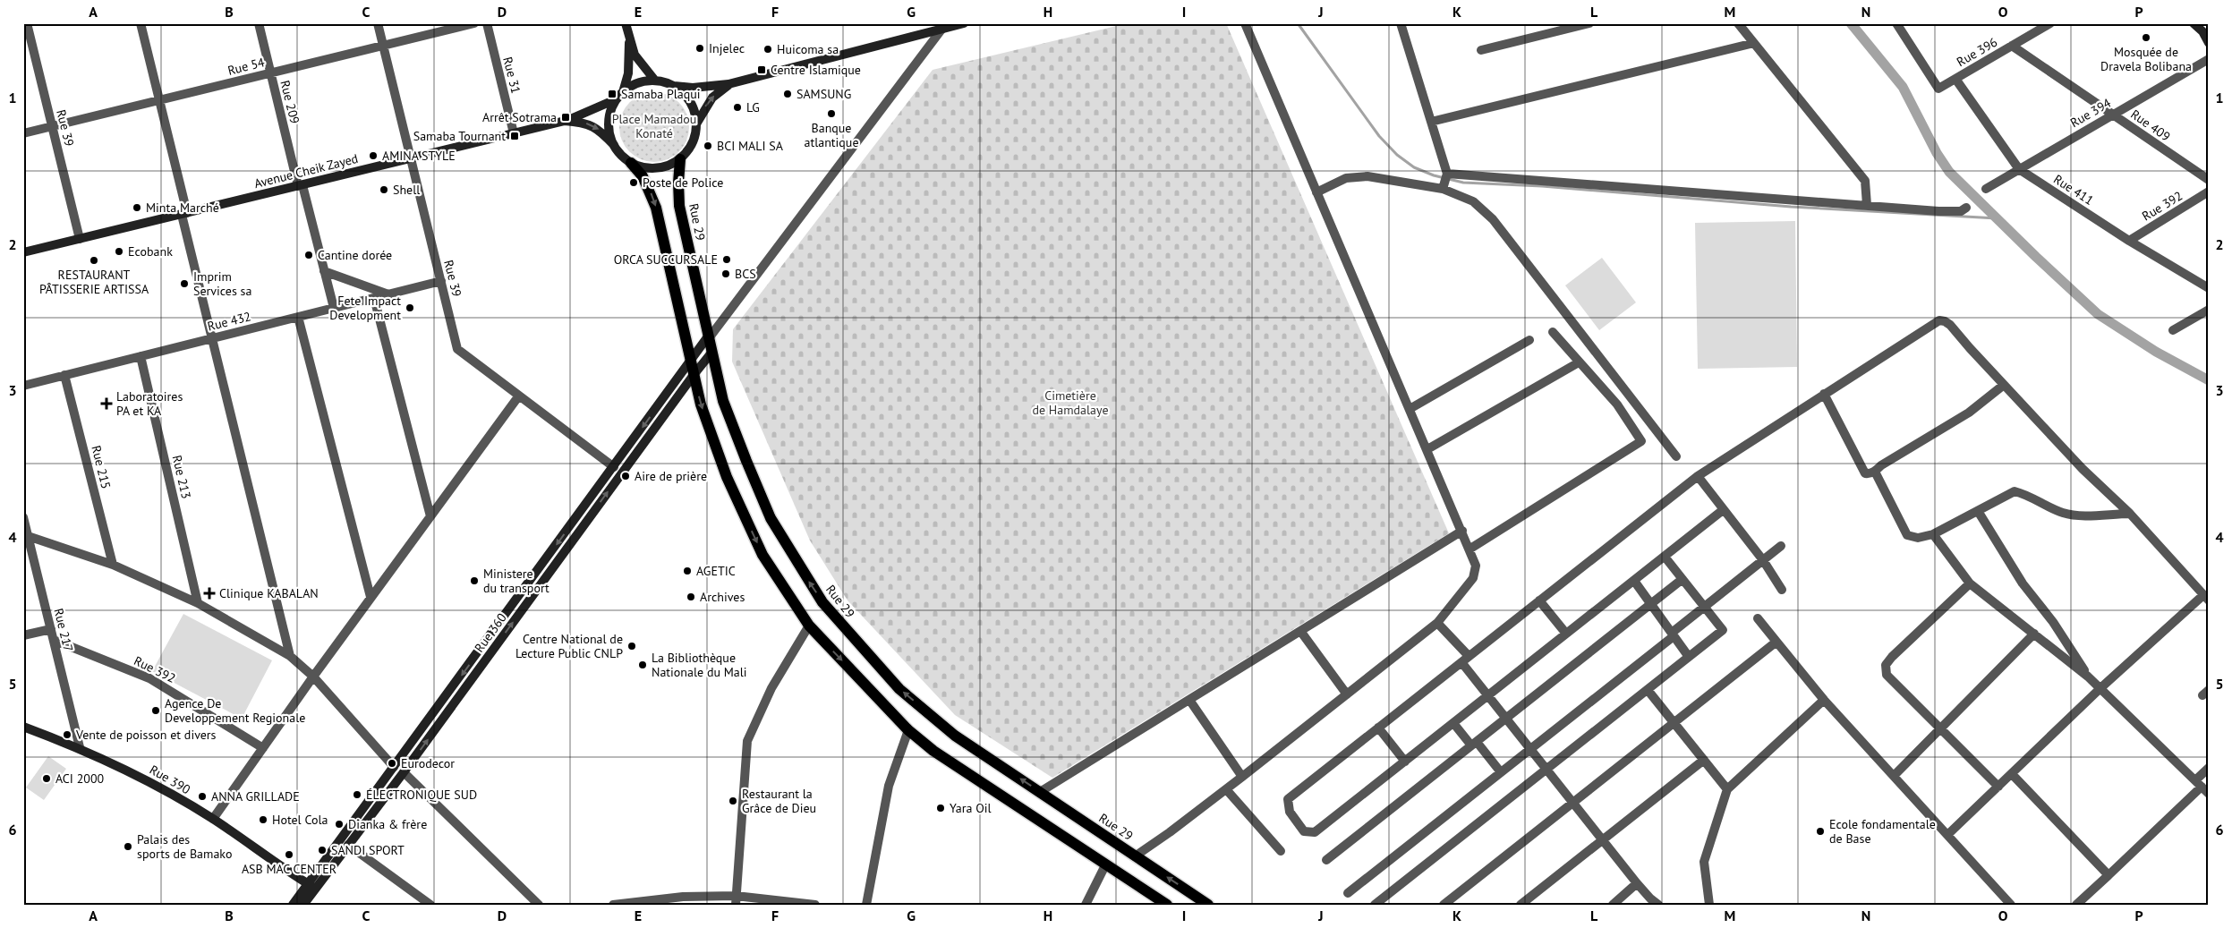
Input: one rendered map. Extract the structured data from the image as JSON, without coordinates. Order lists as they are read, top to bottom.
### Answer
{
  "streets": {
    "main road": [
      "Avenue Cheik Zayed",
      "Rue 29",
      "Rue 360",
      "Rue 390"
    ],
    "street": [
      "Rue 396",
      "Rue 54",
      "Rue 31",
      "Rue 209",
      "Rue 394",
      "Rue 409",
      "Rue 39",
      "Rue 411",
      "Rue 392",
      "Rue 432",
      "Rue 215",
      "Rue 213",
      "Rue 217"
    ]
  },
  "crossings": [
    ["Rue 396", "Rue 409"],
    ["Rue 396", "Rue 411"],
    ["Rue 54", "Rue 209"],
    ["Rue 54", "Rue 39"],
    ["Rue 31", "Avenue Cheik Zayed"],
    ["Rue 209", "Avenue Cheik Zayed"],
    ["Rue 209", "Rue 432"],
    ["Rue 394", "Rue 409"],
    ["Rue 394", "Rue 411"],
    ["Rue 39", "Avenue Cheik Zayed"],
    ["Rue 39", "Rue 432"],
    ["Avenue Cheik Zayed", "Rue 29"],
    ["Rue 411", "Rue 392"],
    ["Rue 392", "Rue 217"],
    ["Rue 29", "Rue 360"],
    ["Rue 432", "Rue 215"],
    ["Rue 432", "Rue 213"],
    ["Rue 217", "Rue 390"],
    ["Rue 360", "Rue 390"]
  ],
  "parks": ["Place Mamadou Konaté", "Cimetière de Hamdalaye"],
  "places": {
    "other": [
      "Mosquée de Dravela Bolibana",
      "Injelec",
      "Huicoma sa",
      "SAMSUNG",
      "LG",
      "Banque atlantique",
      "BCI MALI SA",
      "AMINA STYLE",
      "Poste de Police",
      "Shell",
      "Minta Marché",
      "Ecobank",
      "Cantine dorée",
      "ORCA SUCCURSALE",
      "RESTAURANT PÂTISSERIE ARTISSA",
      "BCS",
      "Imprim Services sa",
      "Fete Impact Development",
      "Aire de prière",
      "AGETIC",
      "Ministere du transport",
      "Archives",
      "Centre National de Lecture Public CNLP",
      "La Bibliothèque Nationale du Mali",
      "Agence De Developpement Regionale",
      "Vente de poisson et divers",
      "Eurodecor",
      "ACI 2000",
      "ÉLECTRONIQUE SUD",
      "ANNA GRILLADE",
      "Restaurant la Grâce de Dieu",
      "Yara Oil",
      "Hotel Cola",
      "Dianka & frère",
      "Ecole fondamentale de Base",
      "Palais des sports de Bamako",
      "SANDI SPORT",
      "ASB MAC CENTER"
    ],
    "transit": [
      "Centre Islamique",
      "Samaba Plaqui",
      "Arrêt Sotrama",
      "Samaba Tournant"
    ],
    "health": ["Laboratoires PA et KA", "Clinique KABALAN"]
  },
  "grid": {
    "columns": [
      "A",
      "B",
      "C",
      "D",
      "E",
      "F",
      "G",
      "H",
      "I",
      "J",
      "K",
      "L",
      "M",
      "N",
      "O",
      "P"
    ],
    "rows": [
      "1",
      "2",
      "3",
      "4",
      "5",
      "6"
    ]
  }
}
